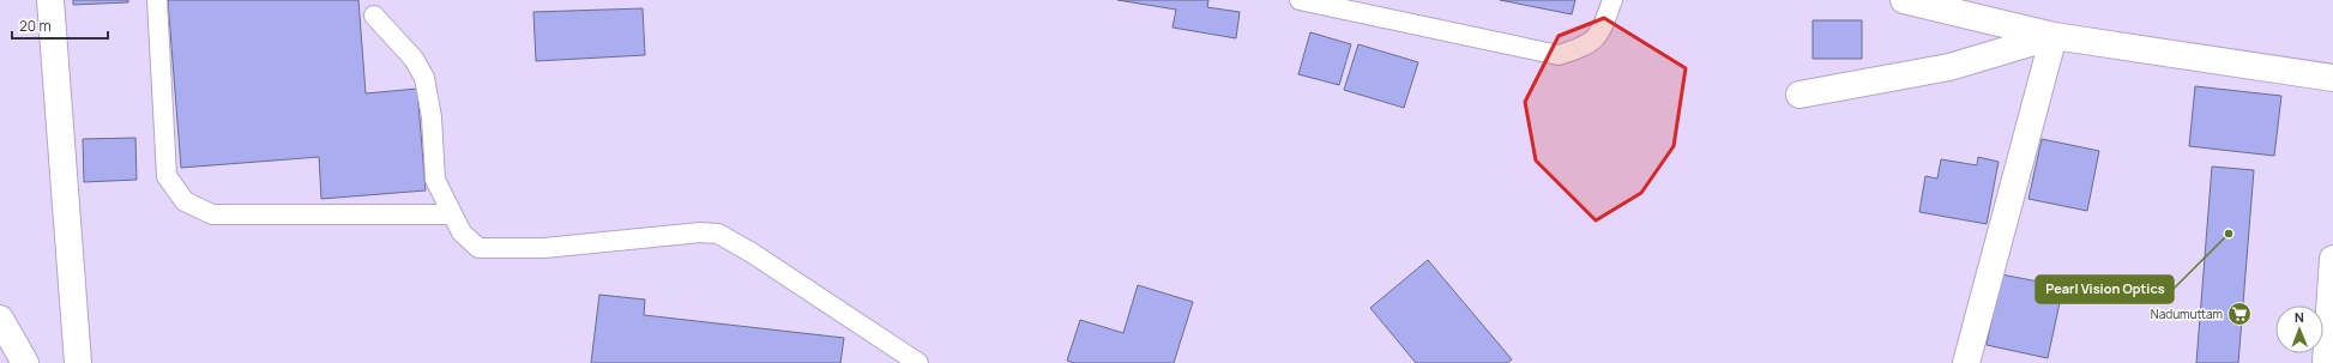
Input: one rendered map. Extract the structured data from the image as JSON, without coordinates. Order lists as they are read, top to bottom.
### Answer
{
  "places": {
    "other": ["Pearl Vision Optics"],
    "supermarket": ["Nadumuttam"]
  },
  "scale_bar": "20 m",
  "north": "top"
}
